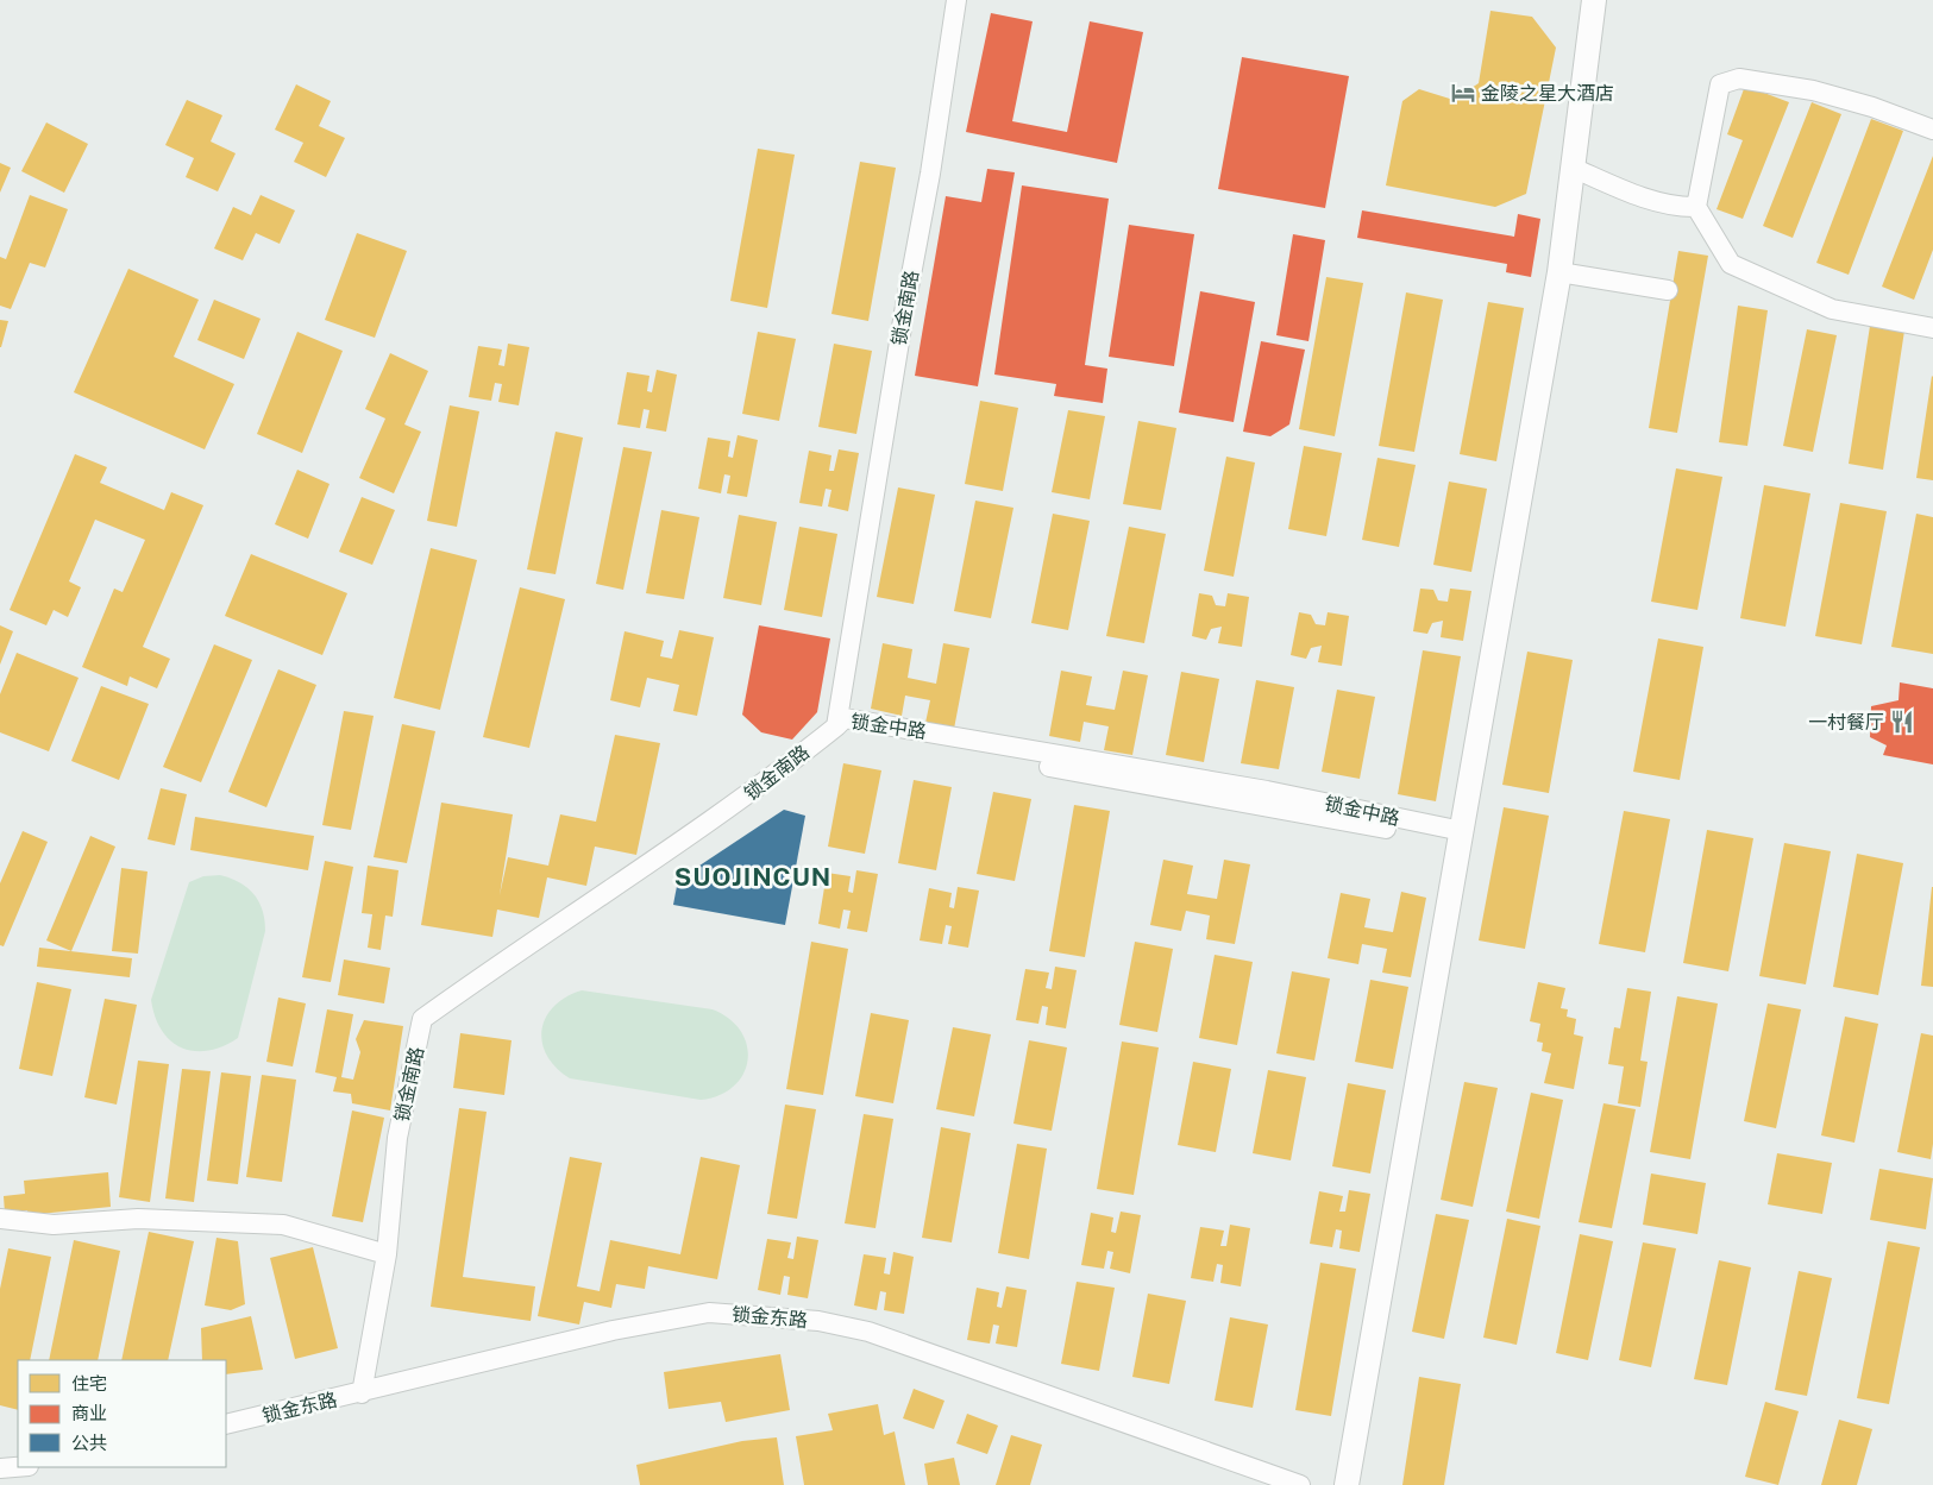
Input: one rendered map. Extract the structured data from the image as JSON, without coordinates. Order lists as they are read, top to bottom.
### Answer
{
  "streets": {
    "street": ["锁金南路", "锁金中路", "锁金东路"]
  },
  "crossings": [
    ["锁金南路", "锁金中路"],
    ["锁金南路", "锁金东路"]
  ],
  "districts": ["SUOJINCUN"],
  "places": {
    "hotel": ["金陵之星大酒店"],
    "restaurant": ["一村餐厅"]
  },
  "legend": ["住宅", "商业", "公共"]
}
